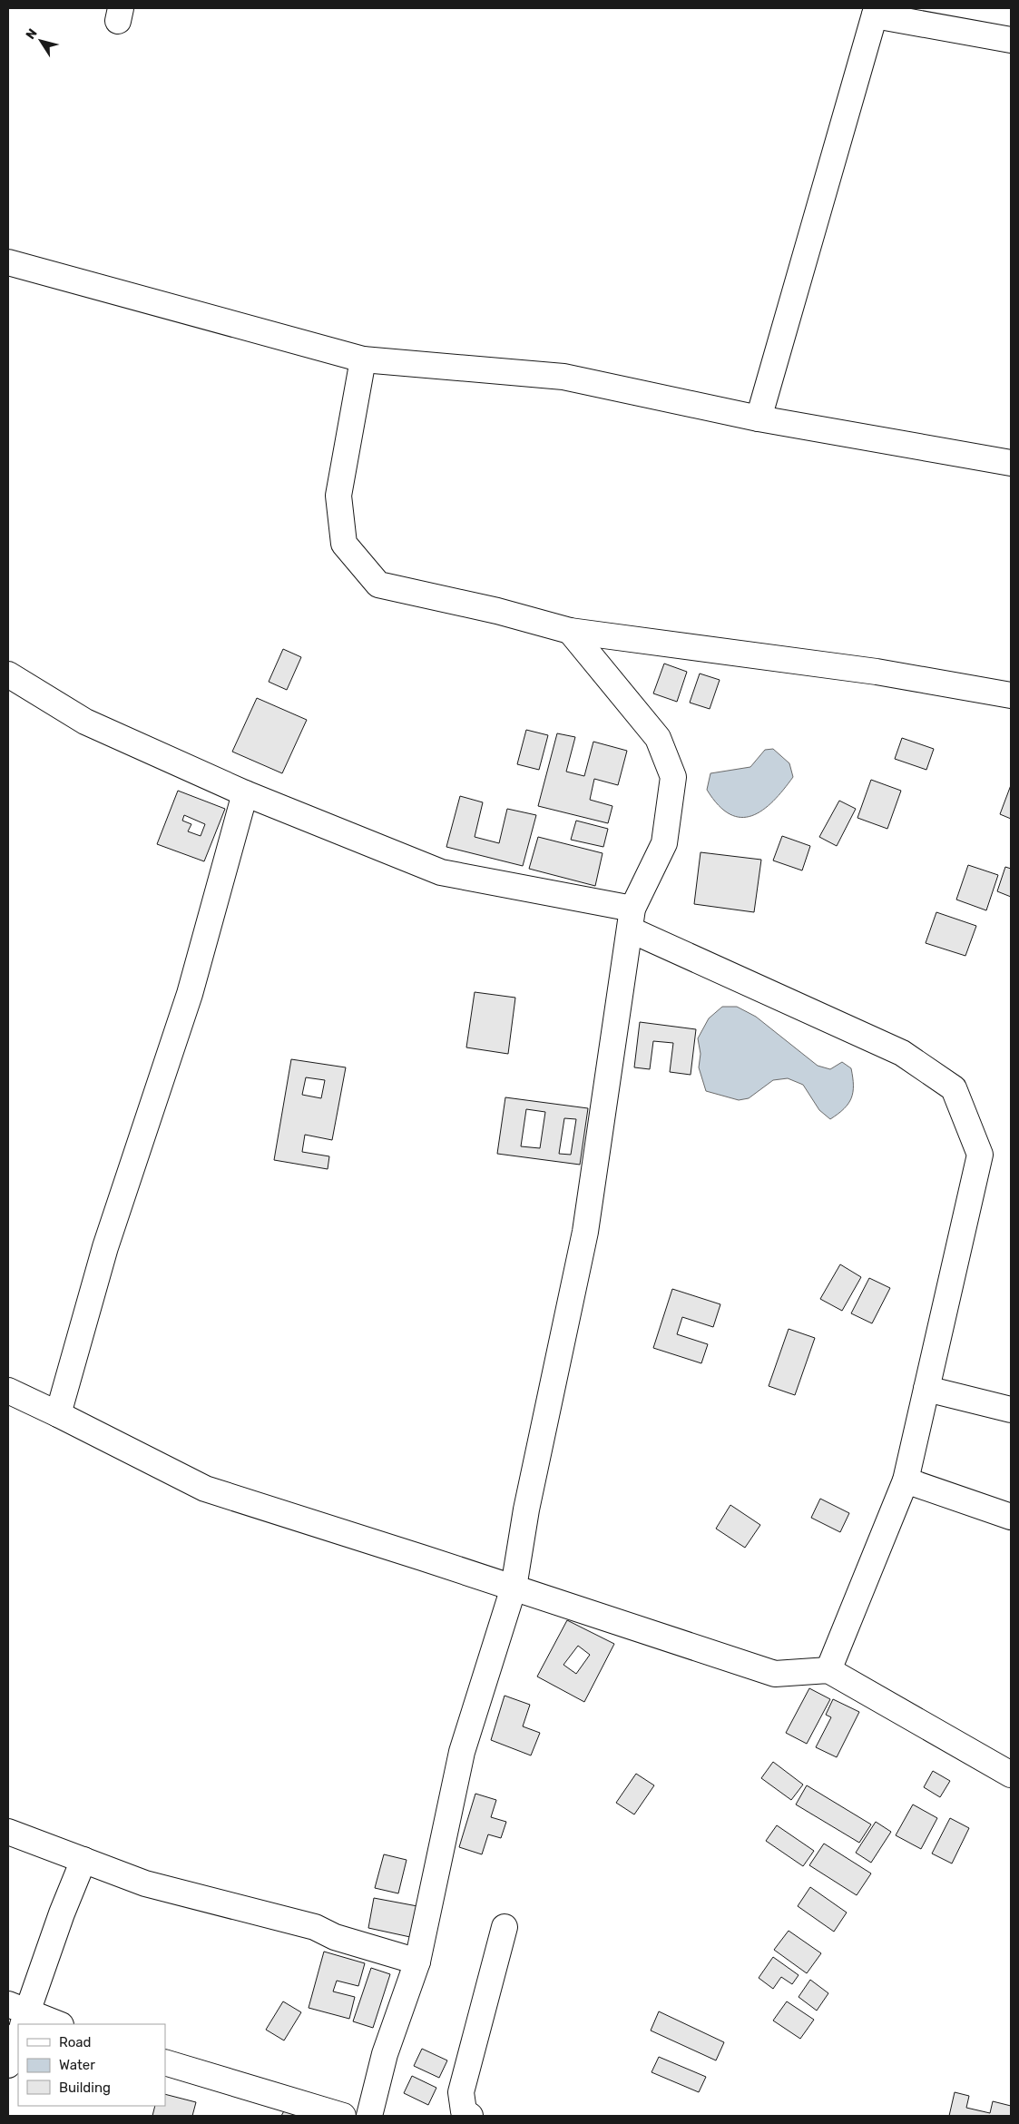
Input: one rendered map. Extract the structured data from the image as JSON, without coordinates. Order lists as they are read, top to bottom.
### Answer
{
  "legend": ["Road", "Water", "Building"],
  "north": "top left"
}
